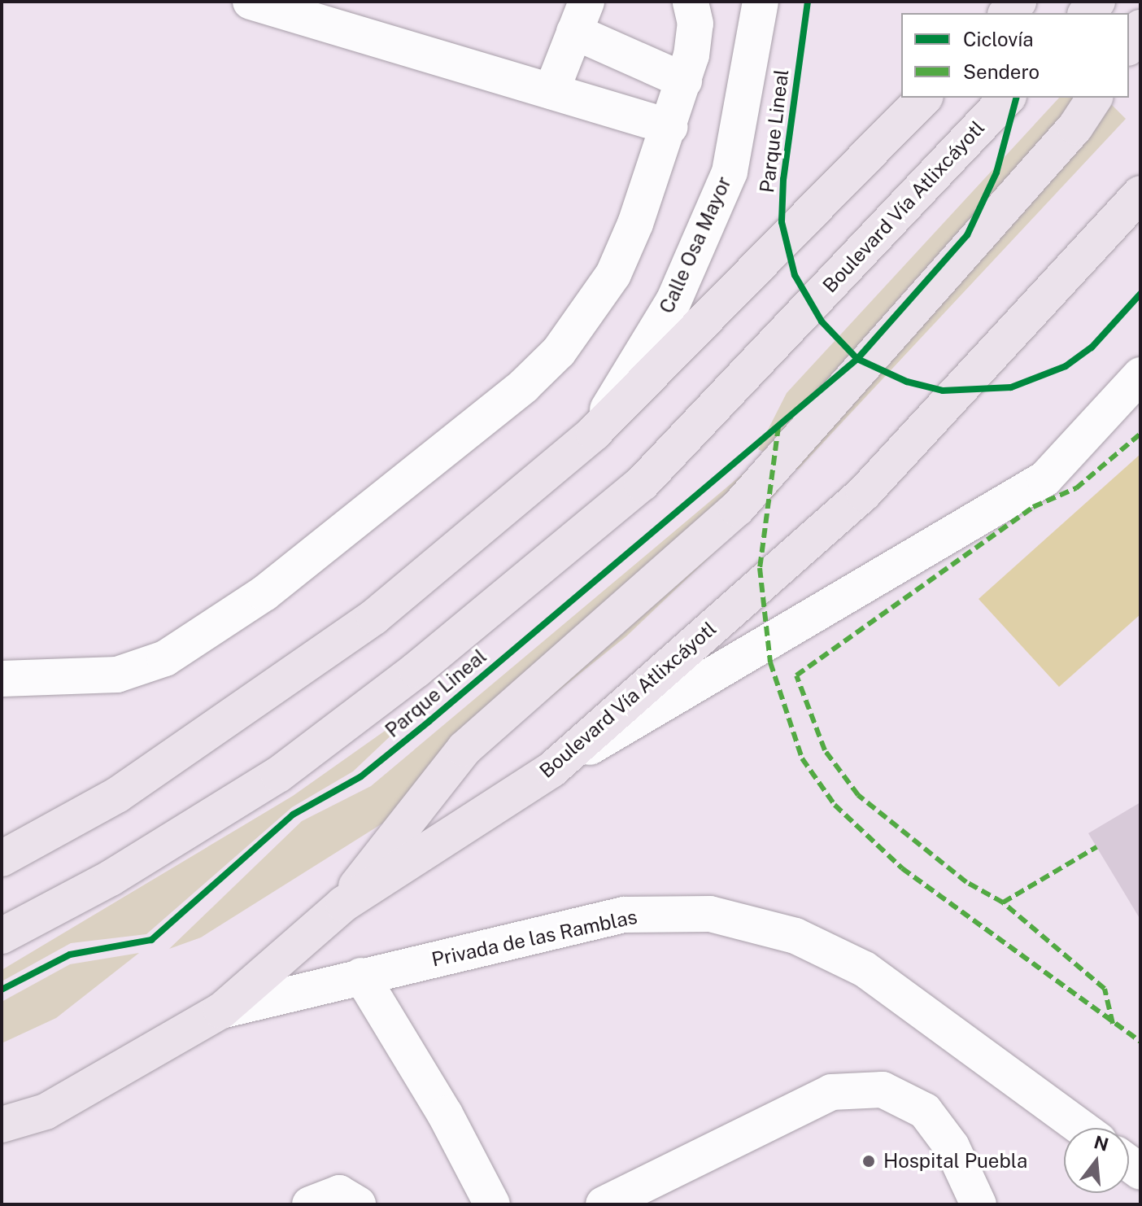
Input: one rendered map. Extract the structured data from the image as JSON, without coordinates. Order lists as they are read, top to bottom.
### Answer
{
  "streets": {
    "main road": ["Boulevard Vía Atlixcáyotl"],
    "street": ["Calle Osa Mayor", "Privada de las Ramblas"],
    "cycle path": ["Parque Lineal"]
  },
  "crossings": [
    ["Boulevard Vía Atlixcáyotl", "Privada de las Ramblas"]
  ],
  "places": ["Hospital Puebla"],
  "legend": ["Ciclovía", "Sendero"],
  "north": "top"
}
